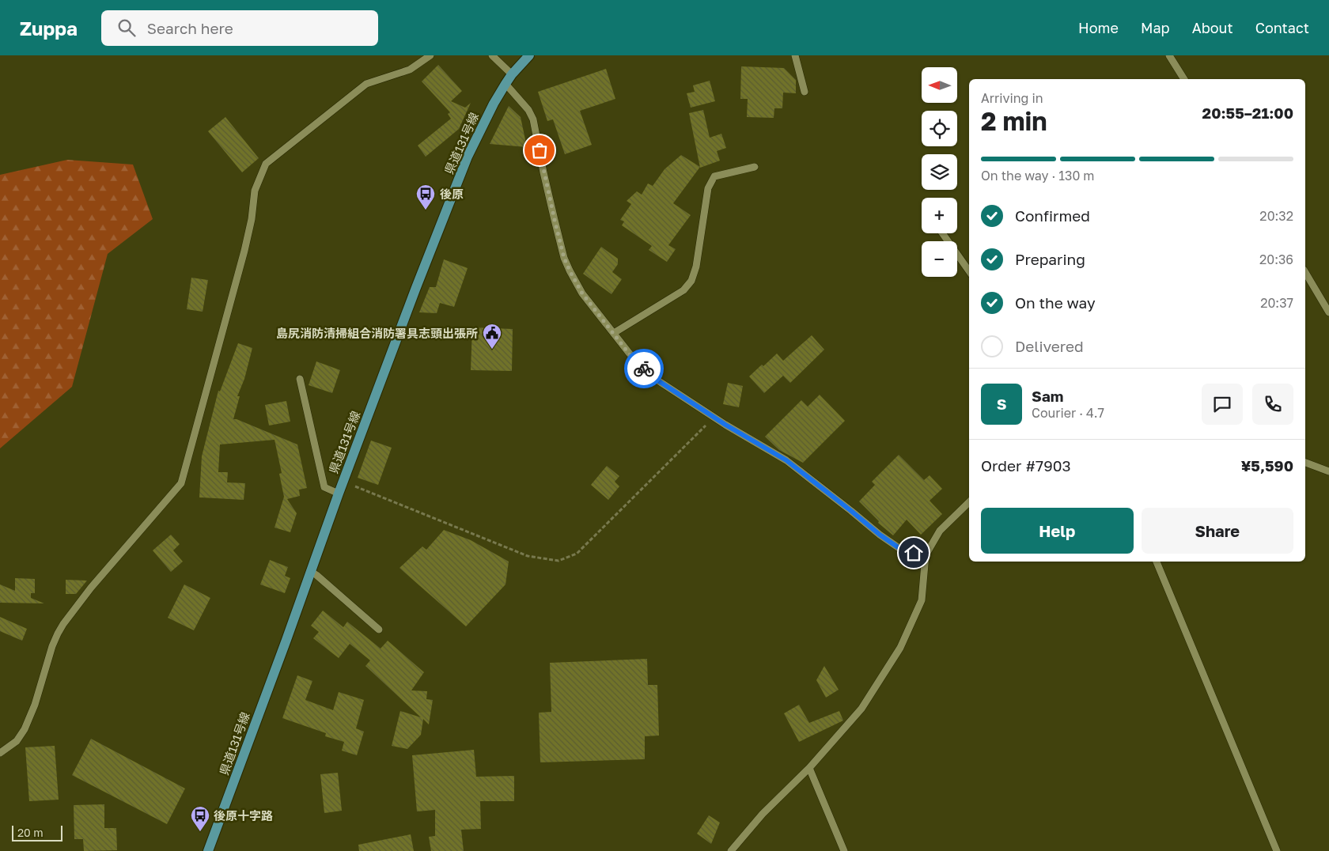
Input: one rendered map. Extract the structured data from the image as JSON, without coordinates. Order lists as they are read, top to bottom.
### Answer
{
  "streets": {
    "main road": ["県道131号線"]
  },
  "places": {
    "bus stop": ["後原", "後原十字路"],
    "public building": ["島尻消防清掃組合消防署具志頭出張所"]
  },
  "scale_bar": "20 m",
  "north": "left",
  "page": {
    "header": "Zuppa",
    "search": "Search here",
    "nav": [
      "Home",
      "Map",
      "About",
      "Contact"
    ],
    "map_buttons": ["+", "−"],
    "heading": ["2 min", "Arriving in", "20:55–21:00"],
    "panel": [
      "Sam",
      "Courier · 4.7",
      "Order #7903",
      "¥5,590"
    ],
    "bar": "On the way · 130 m",
    "list": [
      ["Confirmed", "20:32"],
      ["Preparing", "20:36"],
      ["On the way", "20:37"],
      "Delivered"
    ],
    "round": "S",
    "buttons": ["Help", "Share"],
    "scale": "20 m"
  }
}
